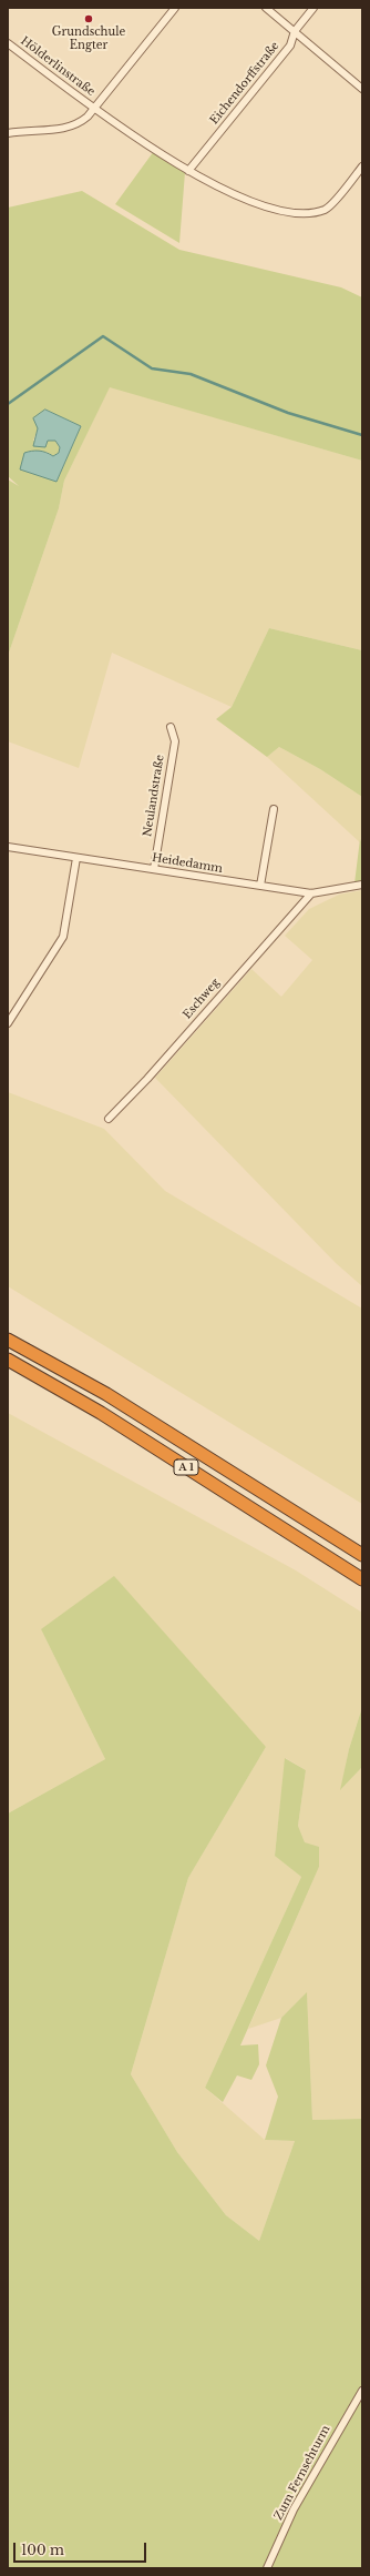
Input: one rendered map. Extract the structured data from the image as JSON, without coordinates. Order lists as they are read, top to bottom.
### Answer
{
  "streets": {
    "highway": ["A 1"],
    "street": [
      "Hölderlinstraße",
      "Eichendorffstraße",
      "Neulandstraße",
      "Heidedamm",
      "Eschweg",
      "Zum Fernsehturm"
    ]
  },
  "crossings": [
    ["Hölderlinstraße", "Eichendorffstraße"],
    ["Neulandstraße", "Heidedamm"],
    ["Heidedamm", "Eschweg"]
  ],
  "places": ["Grundschule Engter"],
  "scale_bar": "100 m"
}
